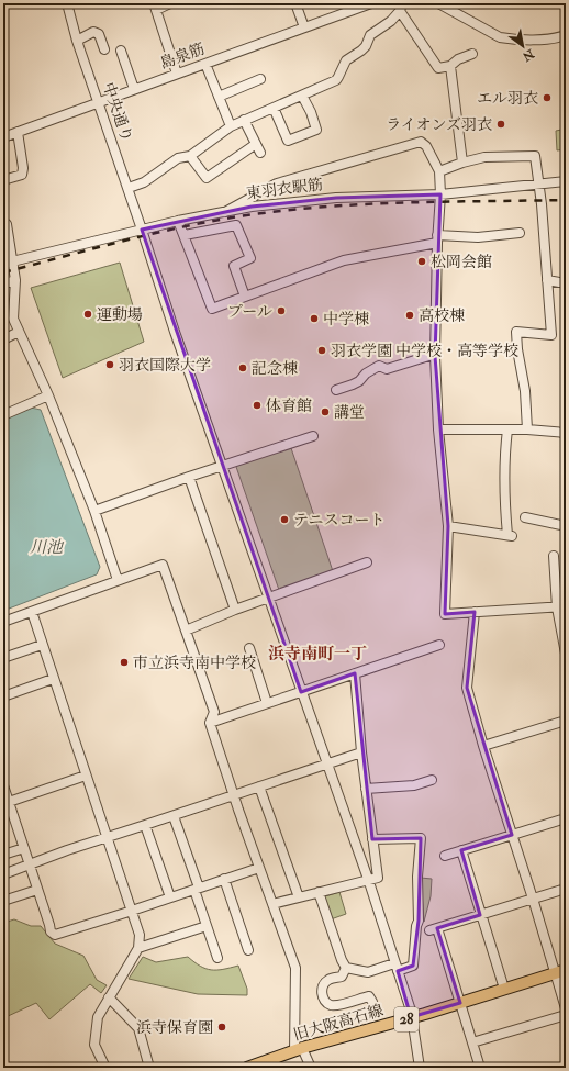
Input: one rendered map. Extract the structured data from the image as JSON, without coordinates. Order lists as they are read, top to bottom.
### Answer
{
  "streets": {
    "main road": ["28", "旧大阪高石線"],
    "street": ["島泉筋", "中央通り", "東羽衣駅筋"]
  },
  "crossings": [
    ["島泉筋", "中央通り"],
    ["中央通り", "東羽衣駅筋"],
    ["中央通り", "旧大阪高石線"]
  ],
  "districts": ["浜寺南町一丁"],
  "water": ["川池"],
  "places": [
    "エル羽衣",
    "ライオンズ羽衣",
    "松岡会館",
    "プール",
    "運動場",
    "高校棟",
    "中学棟",
    "羽衣学園 中学校・高等学校",
    "羽衣国際大学",
    "記念棟",
    "体育館",
    "講堂",
    "テニスコート",
    "市立浜寺南中学校",
    "浜寺保育園"
  ],
  "north": "bottom right"
}
